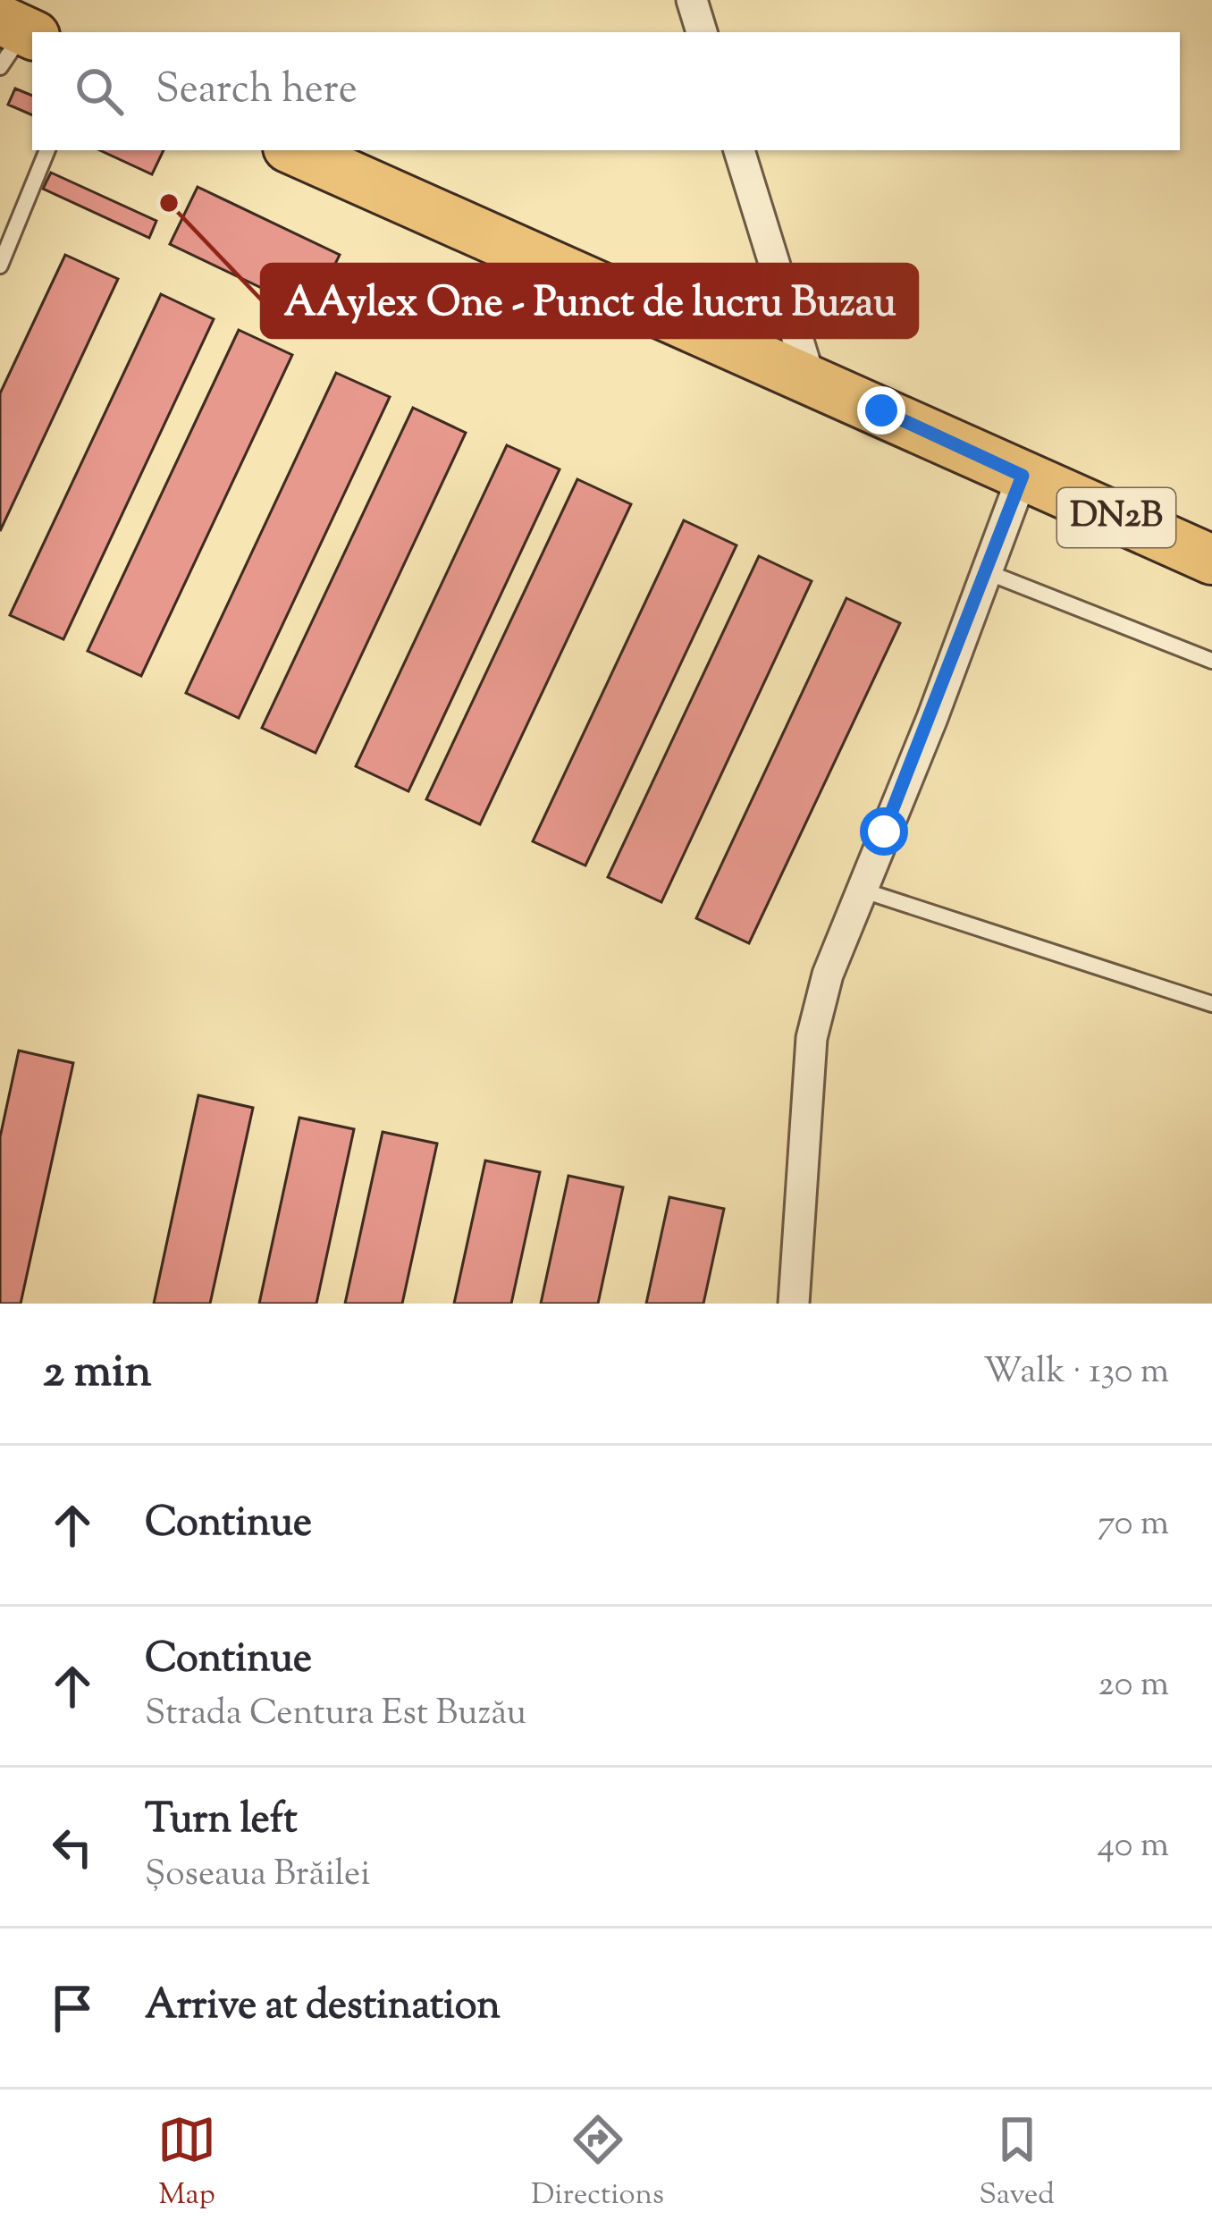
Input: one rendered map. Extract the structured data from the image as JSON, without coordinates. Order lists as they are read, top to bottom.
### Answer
{
  "streets": {
    "main road": ["DN2B"]
  },
  "places": ["AAylex One - Punct de lucru Buzau"],
  "page": {
    "search": "Search here",
    "heading": ["2 min", "Walk · 130 m"],
    "list": [
      ["Continue", "70 m"],
      ["Continue", "Strada Centura Est Buzău", "20 m"],
      ["Turn left", "Șoseaua Brăilei", "40 m"],
      "Arrive at destination"
    ],
    "nav": ["Map", "Directions", "Saved"]
  }
}
